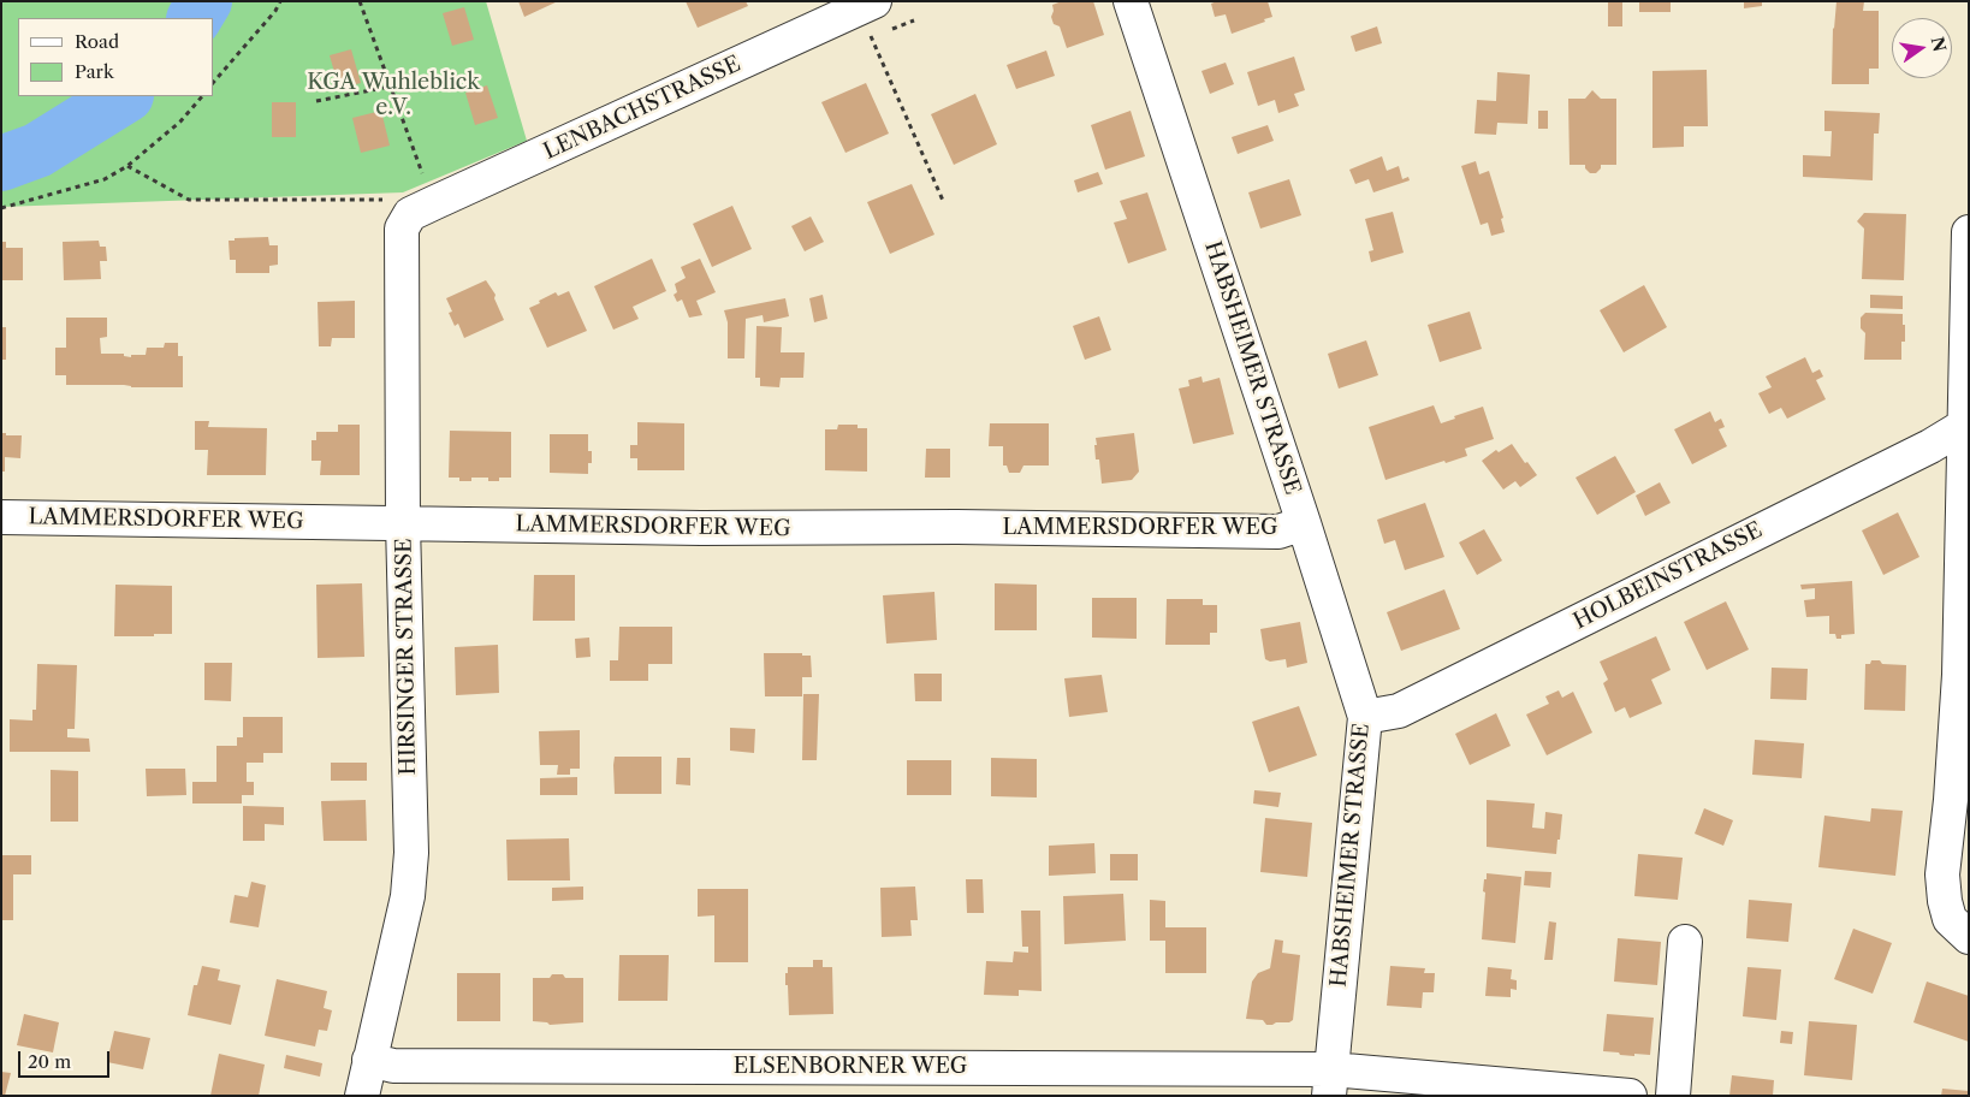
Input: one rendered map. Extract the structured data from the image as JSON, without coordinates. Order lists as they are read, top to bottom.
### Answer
{
  "streets": {
    "street": [
      "LENBACHSTRASSE",
      "HABSHEIMER STRASSE",
      "LAMMERSDORFER WEG",
      "HOLBEINSTRASSE",
      "HIRSINGER STRASSE",
      "ELSENBORNER WEG"
    ]
  },
  "crossings": [
    ["LENBACHSTRASSE", "HIRSINGER STRASSE"],
    ["HABSHEIMER STRASSE", "LAMMERSDORFER WEG"],
    ["HABSHEIMER STRASSE", "HOLBEINSTRASSE"],
    ["HABSHEIMER STRASSE", "ELSENBORNER WEG"],
    ["LAMMERSDORFER WEG", "HIRSINGER STRASSE"],
    ["HIRSINGER STRASSE", "ELSENBORNER WEG"]
  ],
  "parks": ["KGA Wuhleblick e.V."],
  "legend": ["Road", "Park"],
  "scale_bar": "20 m",
  "north": "right"
}
